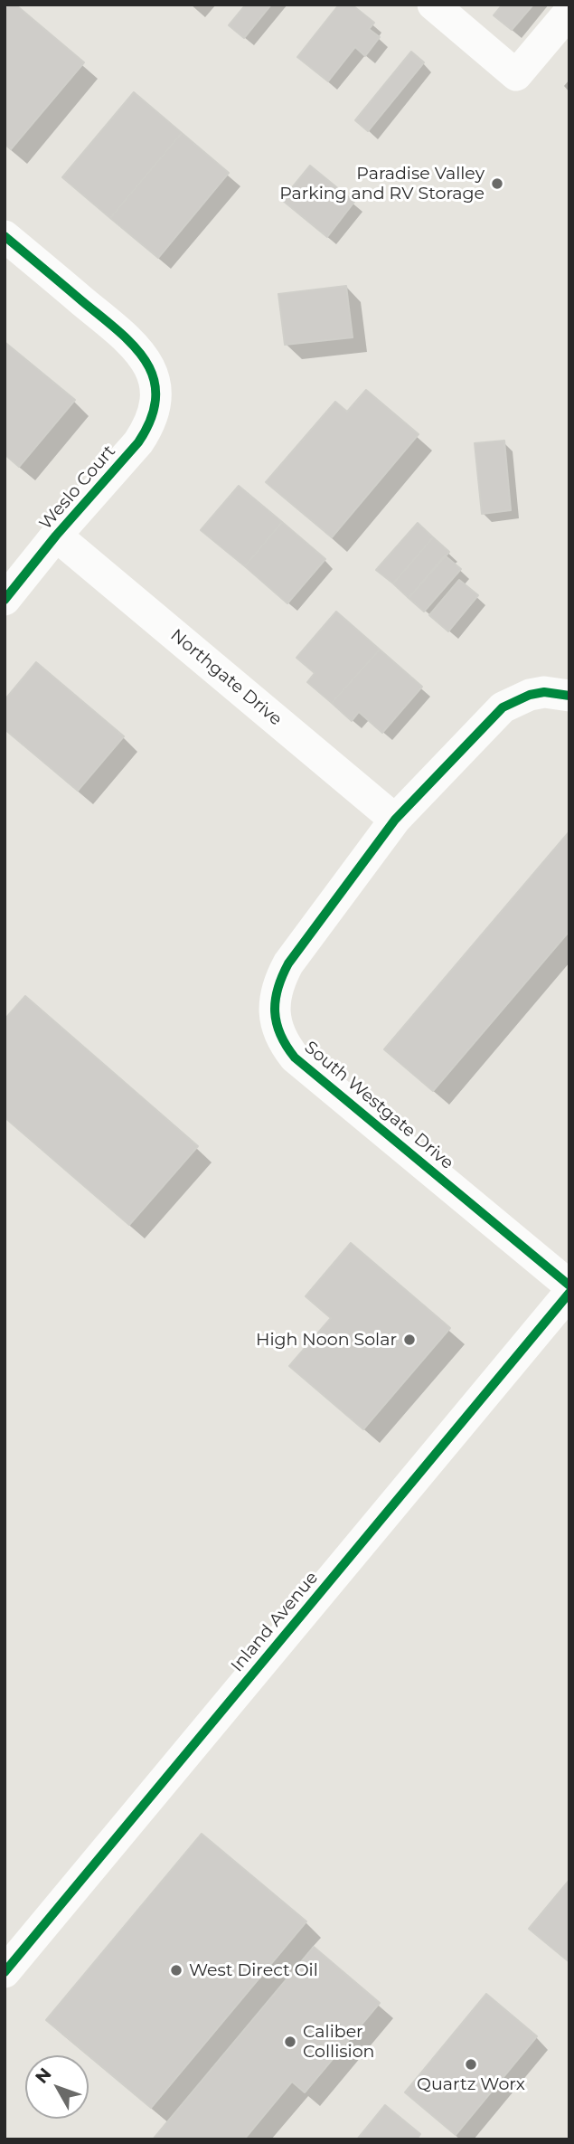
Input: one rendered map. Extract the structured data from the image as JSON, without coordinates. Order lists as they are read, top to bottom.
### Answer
{
  "streets": {
    "street": [
      "Weslo Court",
      "Northgate Drive",
      "South Westgate Drive",
      "Inland Avenue"
    ]
  },
  "crossings": [
    ["Weslo Court", "Northgate Drive"],
    ["Northgate Drive", "South Westgate Drive"]
  ],
  "places": [
    "Paradise Valley Parking and RV Storage",
    "High Noon Solar",
    "West Direct Oil",
    "Caliber Collision",
    "Quartz Worx"
  ],
  "north": "top left"
}
